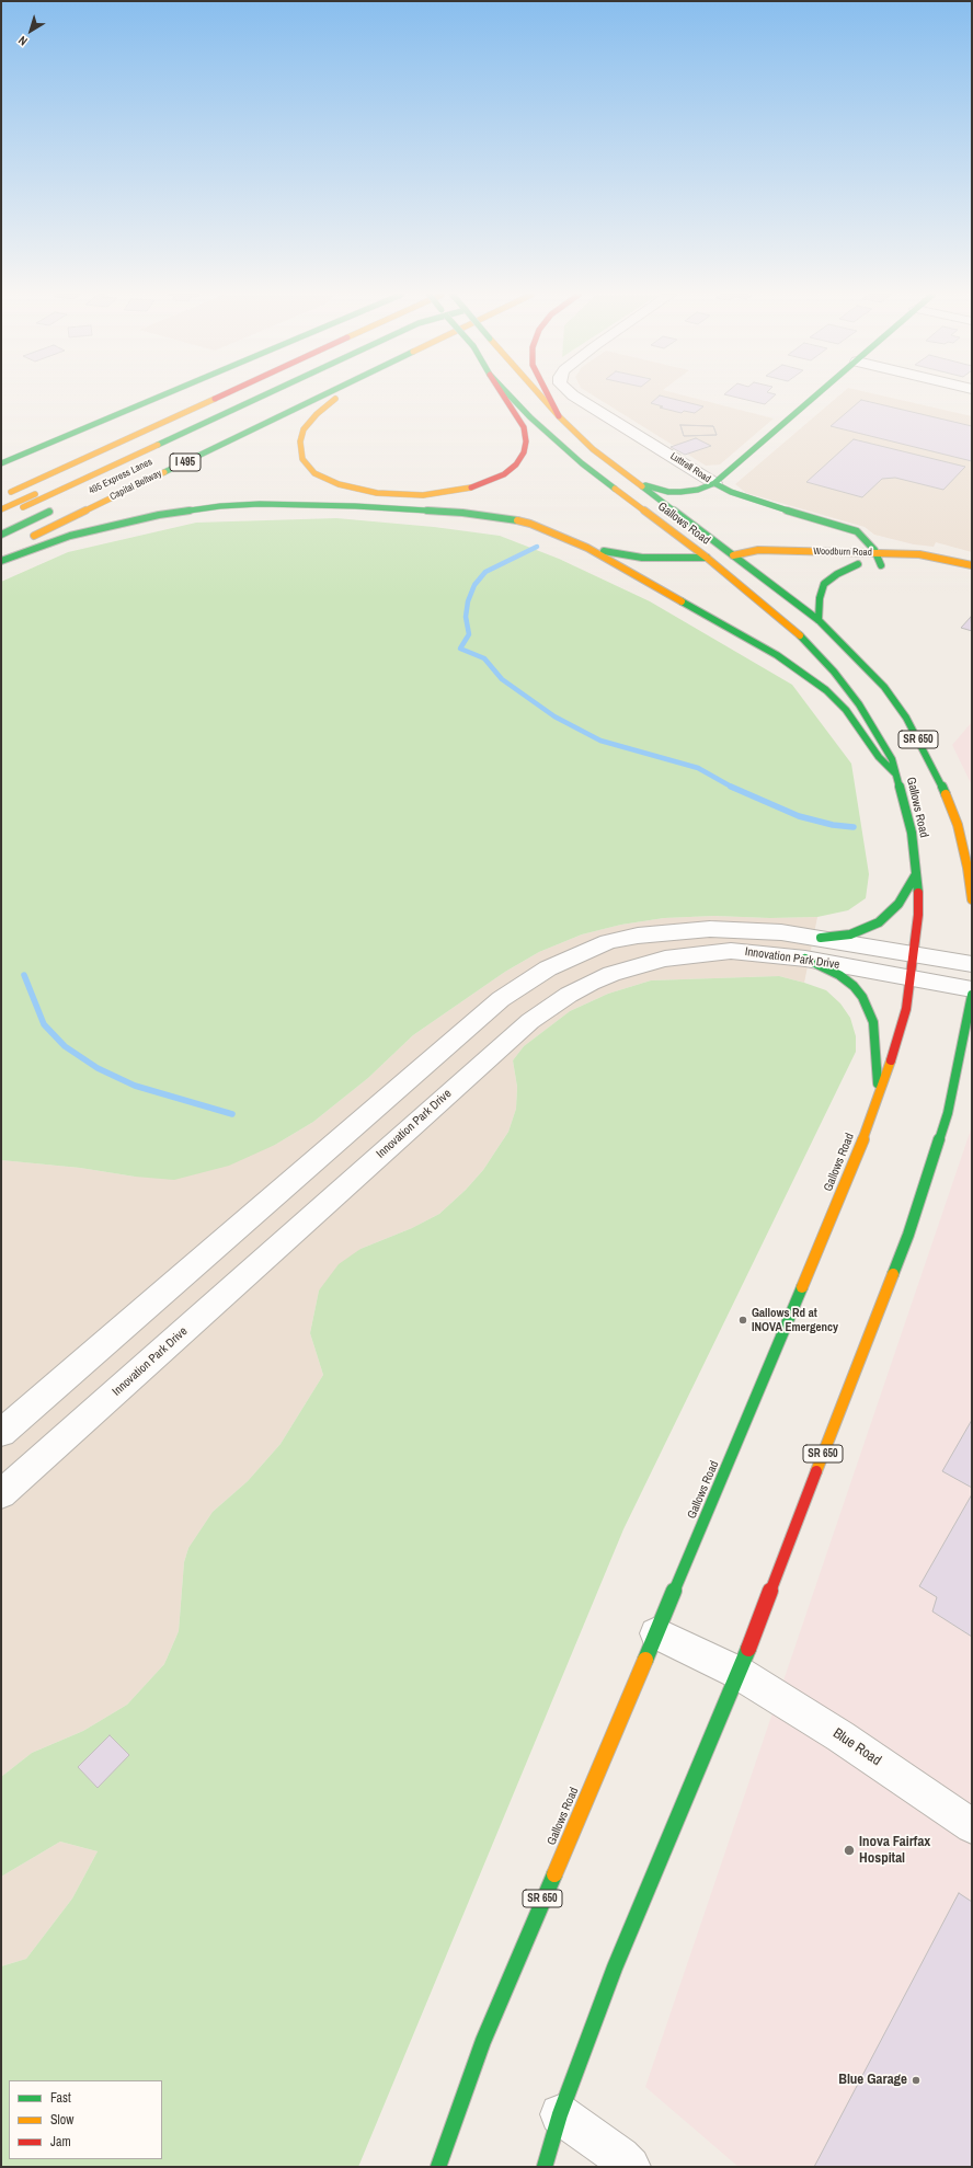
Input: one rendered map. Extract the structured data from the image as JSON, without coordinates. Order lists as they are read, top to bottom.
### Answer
{
  "streets": {
    "main road": [
      "I 495",
      "Luttrell Road",
      "Capital Beltway",
      "Gallows Road",
      "Woodburn Road",
      "SR 650"
    ],
    "street": ["Innovation Park Drive", "Blue Road"]
  },
  "crossings": [
    ["Luttrell Road", "Woodburn Road"],
    ["Gallows Road", "Woodburn Road"],
    ["Gallows Road", "Innovation Park Drive"],
    ["Gallows Road", "Blue Road"],
    ["SR 650", "Blue Road"]
  ],
  "places": ["Gallows Rd at INOVA Emergency", "Inova Fairfax Hospital", "Blue Garage"],
  "legend": ["Fast", "Slow", "Jam"],
  "north": "bottom left"
}
